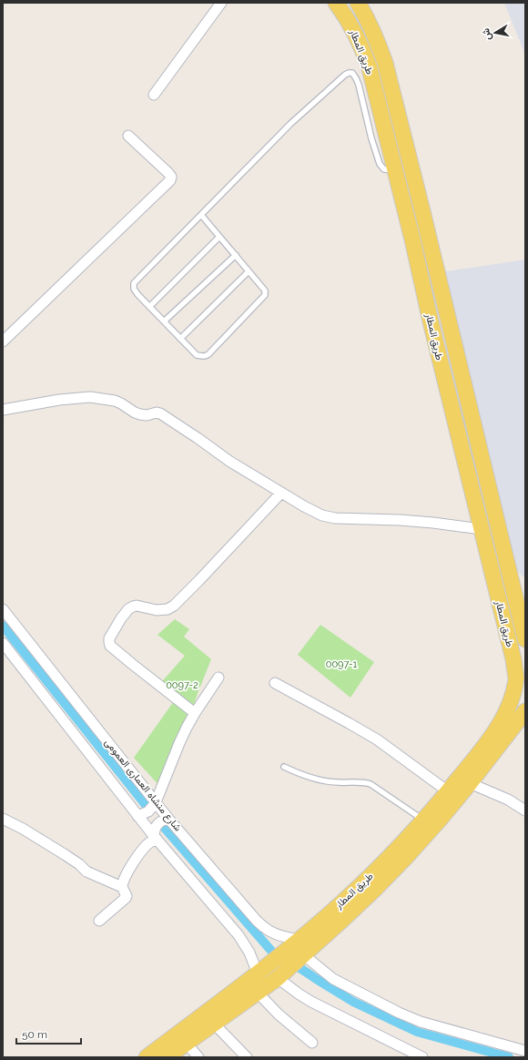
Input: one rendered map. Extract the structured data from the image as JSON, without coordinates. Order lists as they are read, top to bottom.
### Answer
{
  "streets": {
    "main road": ["طريق المطار"],
    "street": ["شارع منشاه العمارى العمومى"]
  },
  "crossings": [
    ["طريق المطار", "شارع منشاه العمارى العمومى"]
  ],
  "parks": ["0097-1", "0097-2"],
  "scale_bar": "50 m",
  "north": "left"
}
